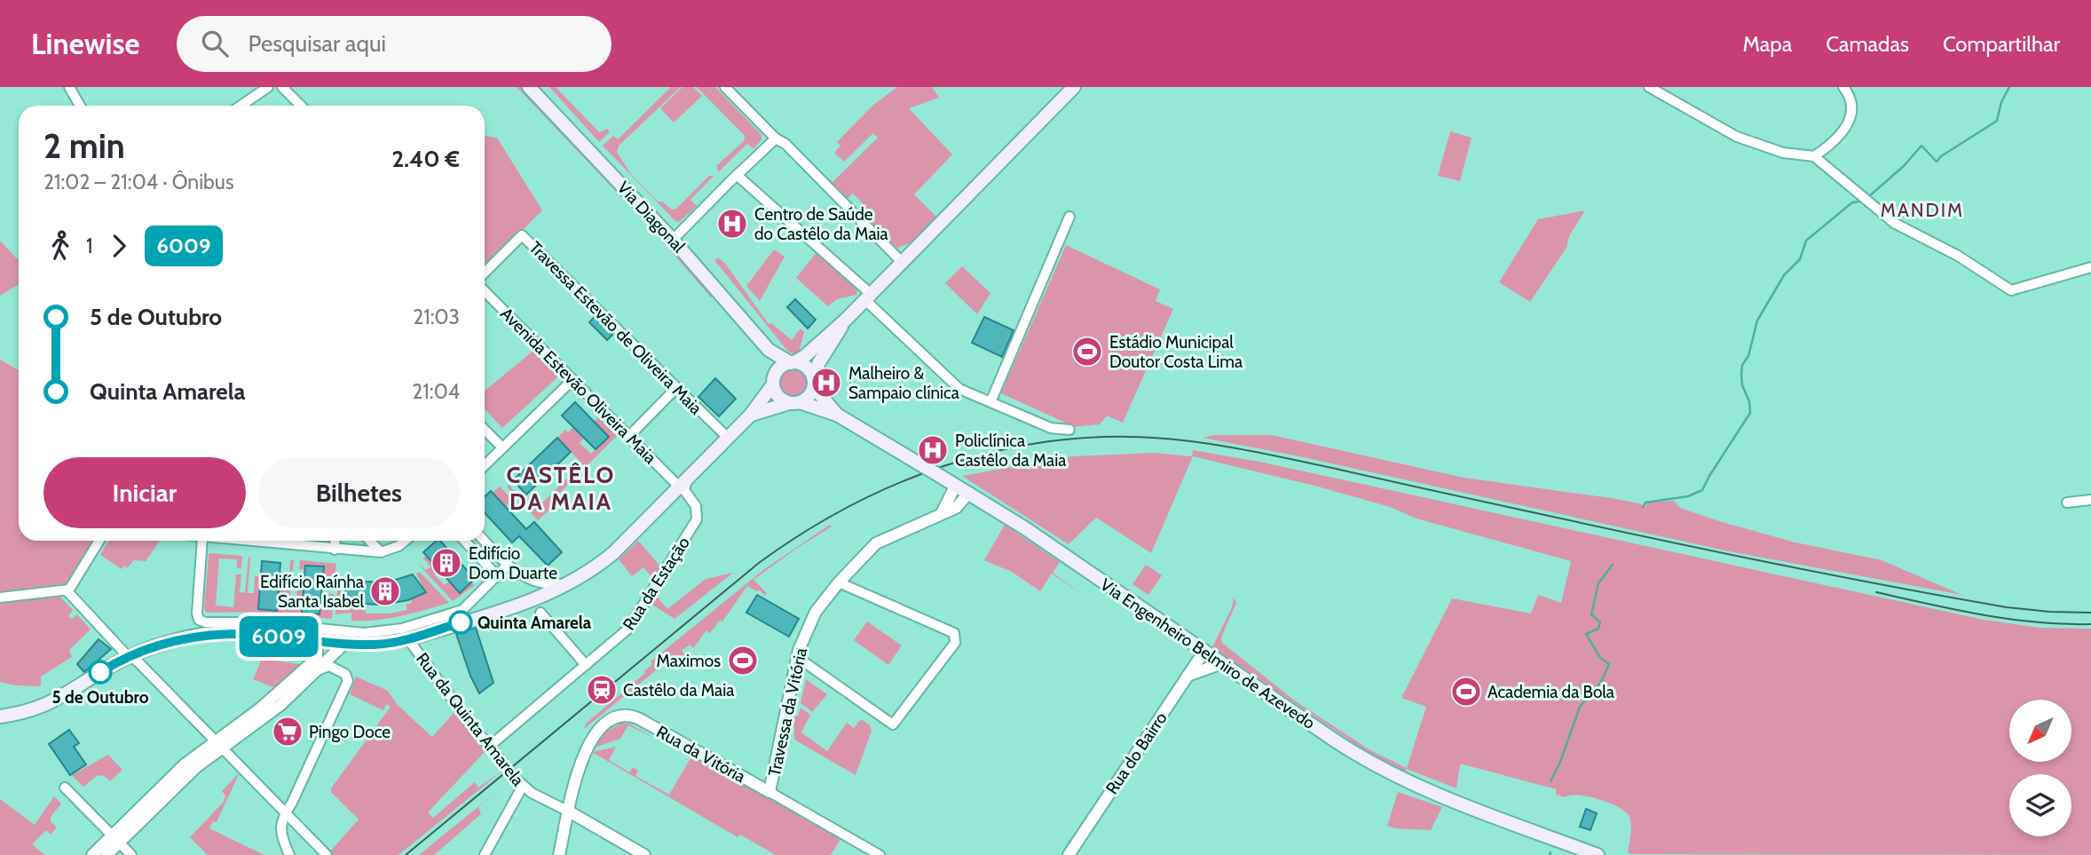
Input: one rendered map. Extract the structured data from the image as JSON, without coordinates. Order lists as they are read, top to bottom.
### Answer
{
  "streets": {
    "main road": ["Via Diagonal", "Via Engenheiro Belmiro de Azevedo"],
    "street": [
      "Travessa Estevão de Oliveira Maia",
      "Avenida Estevão Oliveira Maia",
      "Rua da Estação",
      "Travessa da Vitória",
      "Rua da Quinta Amarela",
      "Rua do Bairro",
      "Rua da Vitória"
    ]
  },
  "crossings": [
    ["Via Diagonal", "Via Engenheiro Belmiro de Azevedo"],
    ["Avenida Estevão Oliveira Maia", "Rua da Estação"],
    ["Rua da Estação", "Rua da Quinta Amarela"],
    ["Via Engenheiro Belmiro de Azevedo", "Travessa da Vitória"],
    ["Via Engenheiro Belmiro de Azevedo", "Rua do Bairro"],
    ["Travessa da Vitória", "Rua da Vitória"],
    ["Rua da Quinta Amarela", "Rua da Vitória"]
  ],
  "districts": ["MANDIM", "CASTÊLO DA MAIA"],
  "places": {
    "hospital": ["Centro de Saúde do Castêlo da Maia", "Malheiro & Sampaio clínica", "Policlínica Castêlo da Maia"],
    "sports": ["Estádio Municipal Doutor Costa Lima", "Maximos", "Academia da Bola"],
    "building": ["Edifício Dom Duarte", "Edifício Raínha Santa Isabel"],
    "other": ["Quinta Amarela", "5 de Outubro"],
    "station": ["Castêlo da Maia"],
    "supermarket": ["Pingo Doce"]
  },
  "lines": ["bus line 6009"],
  "north": "bottom left",
  "page": {
    "header": "Linewise",
    "search": "Pesquisar aqui",
    "nav": ["Mapa", "Camadas", "Compartilhar"],
    "on_map": "6009",
    "heading": ["2 min", "21:02 – 21:04 · Ônibus", "2.40 €"],
    "legs": ["1", "6009"],
    "list": [
      {
        "name": "5 de Outubro",
        "value": "21:03"
      },
      {
        "name": "Quinta Amarela",
        "value": "21:04"
      }
    ],
    "buttons": ["Iniciar", "Bilhetes"]
  }
}
